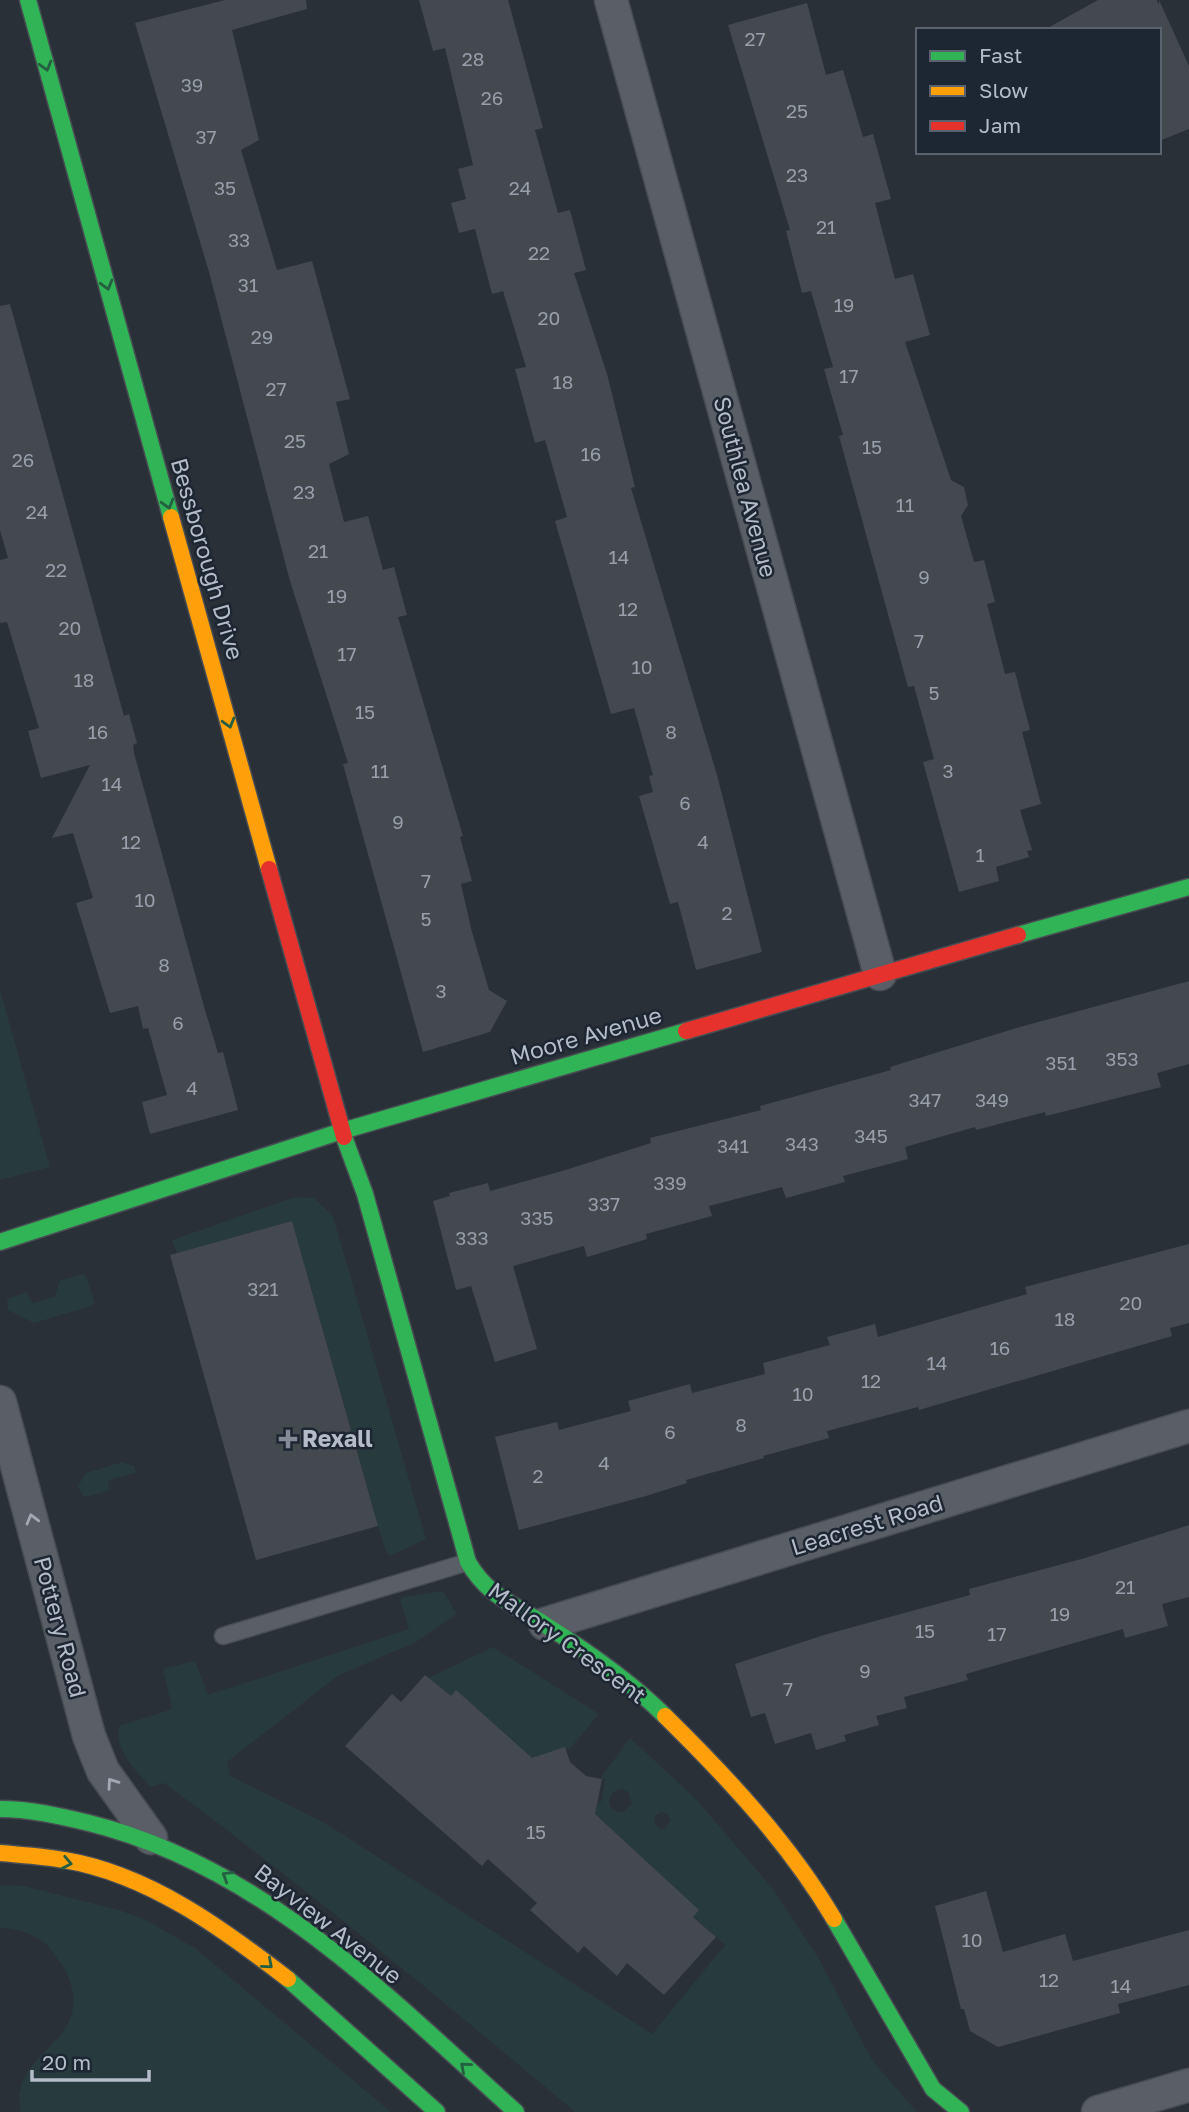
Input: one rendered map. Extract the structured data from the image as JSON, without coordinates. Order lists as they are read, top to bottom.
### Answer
{
  "streets": {
    "street": [
      "Southlea Avenue",
      "Bessborough Drive",
      "Moore Avenue",
      "Leacrest Road",
      "Pottery Road",
      "Mallory Crescent",
      "Bayview Avenue"
    ]
  },
  "crossings": [
    ["Southlea Avenue", "Moore Avenue"],
    ["Bessborough Drive", "Moore Avenue"],
    ["Bessborough Drive", "Mallory Crescent"],
    ["Moore Avenue", "Mallory Crescent"],
    ["Leacrest Road", "Mallory Crescent"],
    ["Pottery Road", "Bayview Avenue"]
  ],
  "one_way": ["Bessborough Drive", "Pottery Road"],
  "places": {
    "health": ["Rexall"]
  },
  "house_numbers": [
    "27",
    "28",
    "39",
    "26",
    "25",
    "37",
    "23",
    "35",
    "24",
    "21",
    "33",
    "22",
    "31",
    "19",
    "20",
    "29",
    "17",
    "18",
    "27",
    "25",
    "15",
    "16",
    "26",
    "23",
    "11",
    "24",
    "21",
    "14",
    "22",
    "9",
    "19",
    "12",
    "20",
    "7",
    "17",
    "10",
    "18",
    "5",
    "15",
    "16",
    "8",
    "11",
    "3",
    "14",
    "6",
    "9",
    "12",
    "4",
    "1",
    "7",
    "10",
    "2",
    "5",
    "8",
    "3",
    "6",
    "353",
    "351",
    "4",
    "347",
    "349",
    "345",
    "343",
    "341",
    "339",
    "337",
    "335",
    "333",
    "321",
    "20",
    "18",
    "16",
    "14",
    "12",
    "10",
    "8",
    "6",
    "4",
    "2",
    "21",
    "19",
    "15",
    "17",
    "9",
    "7",
    "15",
    "10",
    "12",
    "14"
  ],
  "legend": ["Fast", "Slow", "Jam"],
  "scale_bar": "20 m"
}
